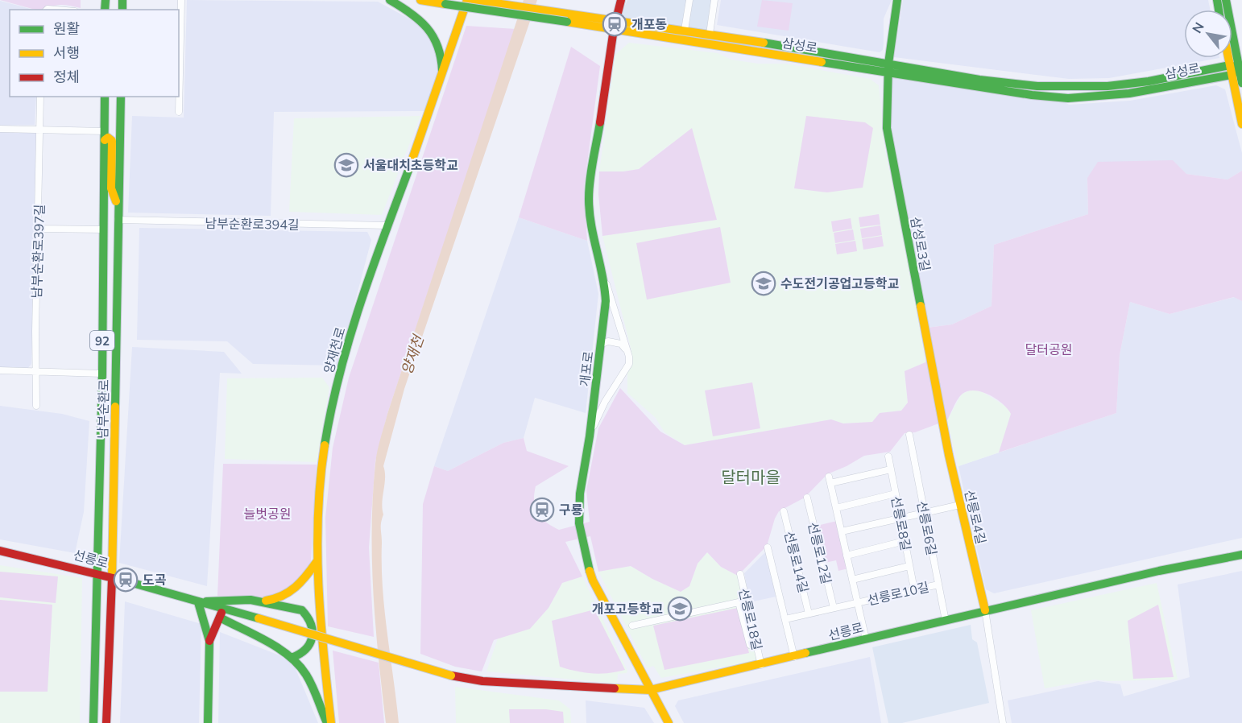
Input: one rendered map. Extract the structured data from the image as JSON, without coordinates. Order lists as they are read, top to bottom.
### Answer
{
  "streets": {
    "street": [
      "삼성로",
      "남부순환로394길",
      "삼성로3길",
      "남부순환로397길",
      "92",
      "양재천로",
      "개포로",
      "남부순환로",
      "선릉로4길",
      "선릉로8길",
      "선릉로6길",
      "선릉로12길",
      "선릉로",
      "선릉로14길",
      "선릉로10길",
      "선릉로18길"
    ]
  },
  "crossings": [
    ["삼성로", "삼성로3길"],
    ["삼성로", "개포로"],
    ["남부순환로394길", "양재천로"],
    ["남부순환로394길", "남부순환로"],
    ["삼성로3길", "선릉로4길"],
    ["개포로", "선릉로"],
    ["남부순환로", "선릉로"],
    ["선릉로4길", "선릉로"],
    ["선릉로8길", "선릉로10길"],
    ["선릉로6길", "선릉로"],
    ["선릉로6길", "선릉로10길"],
    ["선릉로", "선릉로10길"],
    ["선릉로", "선릉로18길"]
  ],
  "districts": ["달터마을"],
  "water": ["양재천"],
  "parks": ["달터공원", "늘벗공원"],
  "places": {
    "station": ["개포동", "구룡", "도곡"],
    "school or university": ["서울대치초등학교", "수도전기공업고등학교", "개포고등학교"]
  },
  "legend": ["원활", "서행", "정체"],
  "north": "top left"
}
